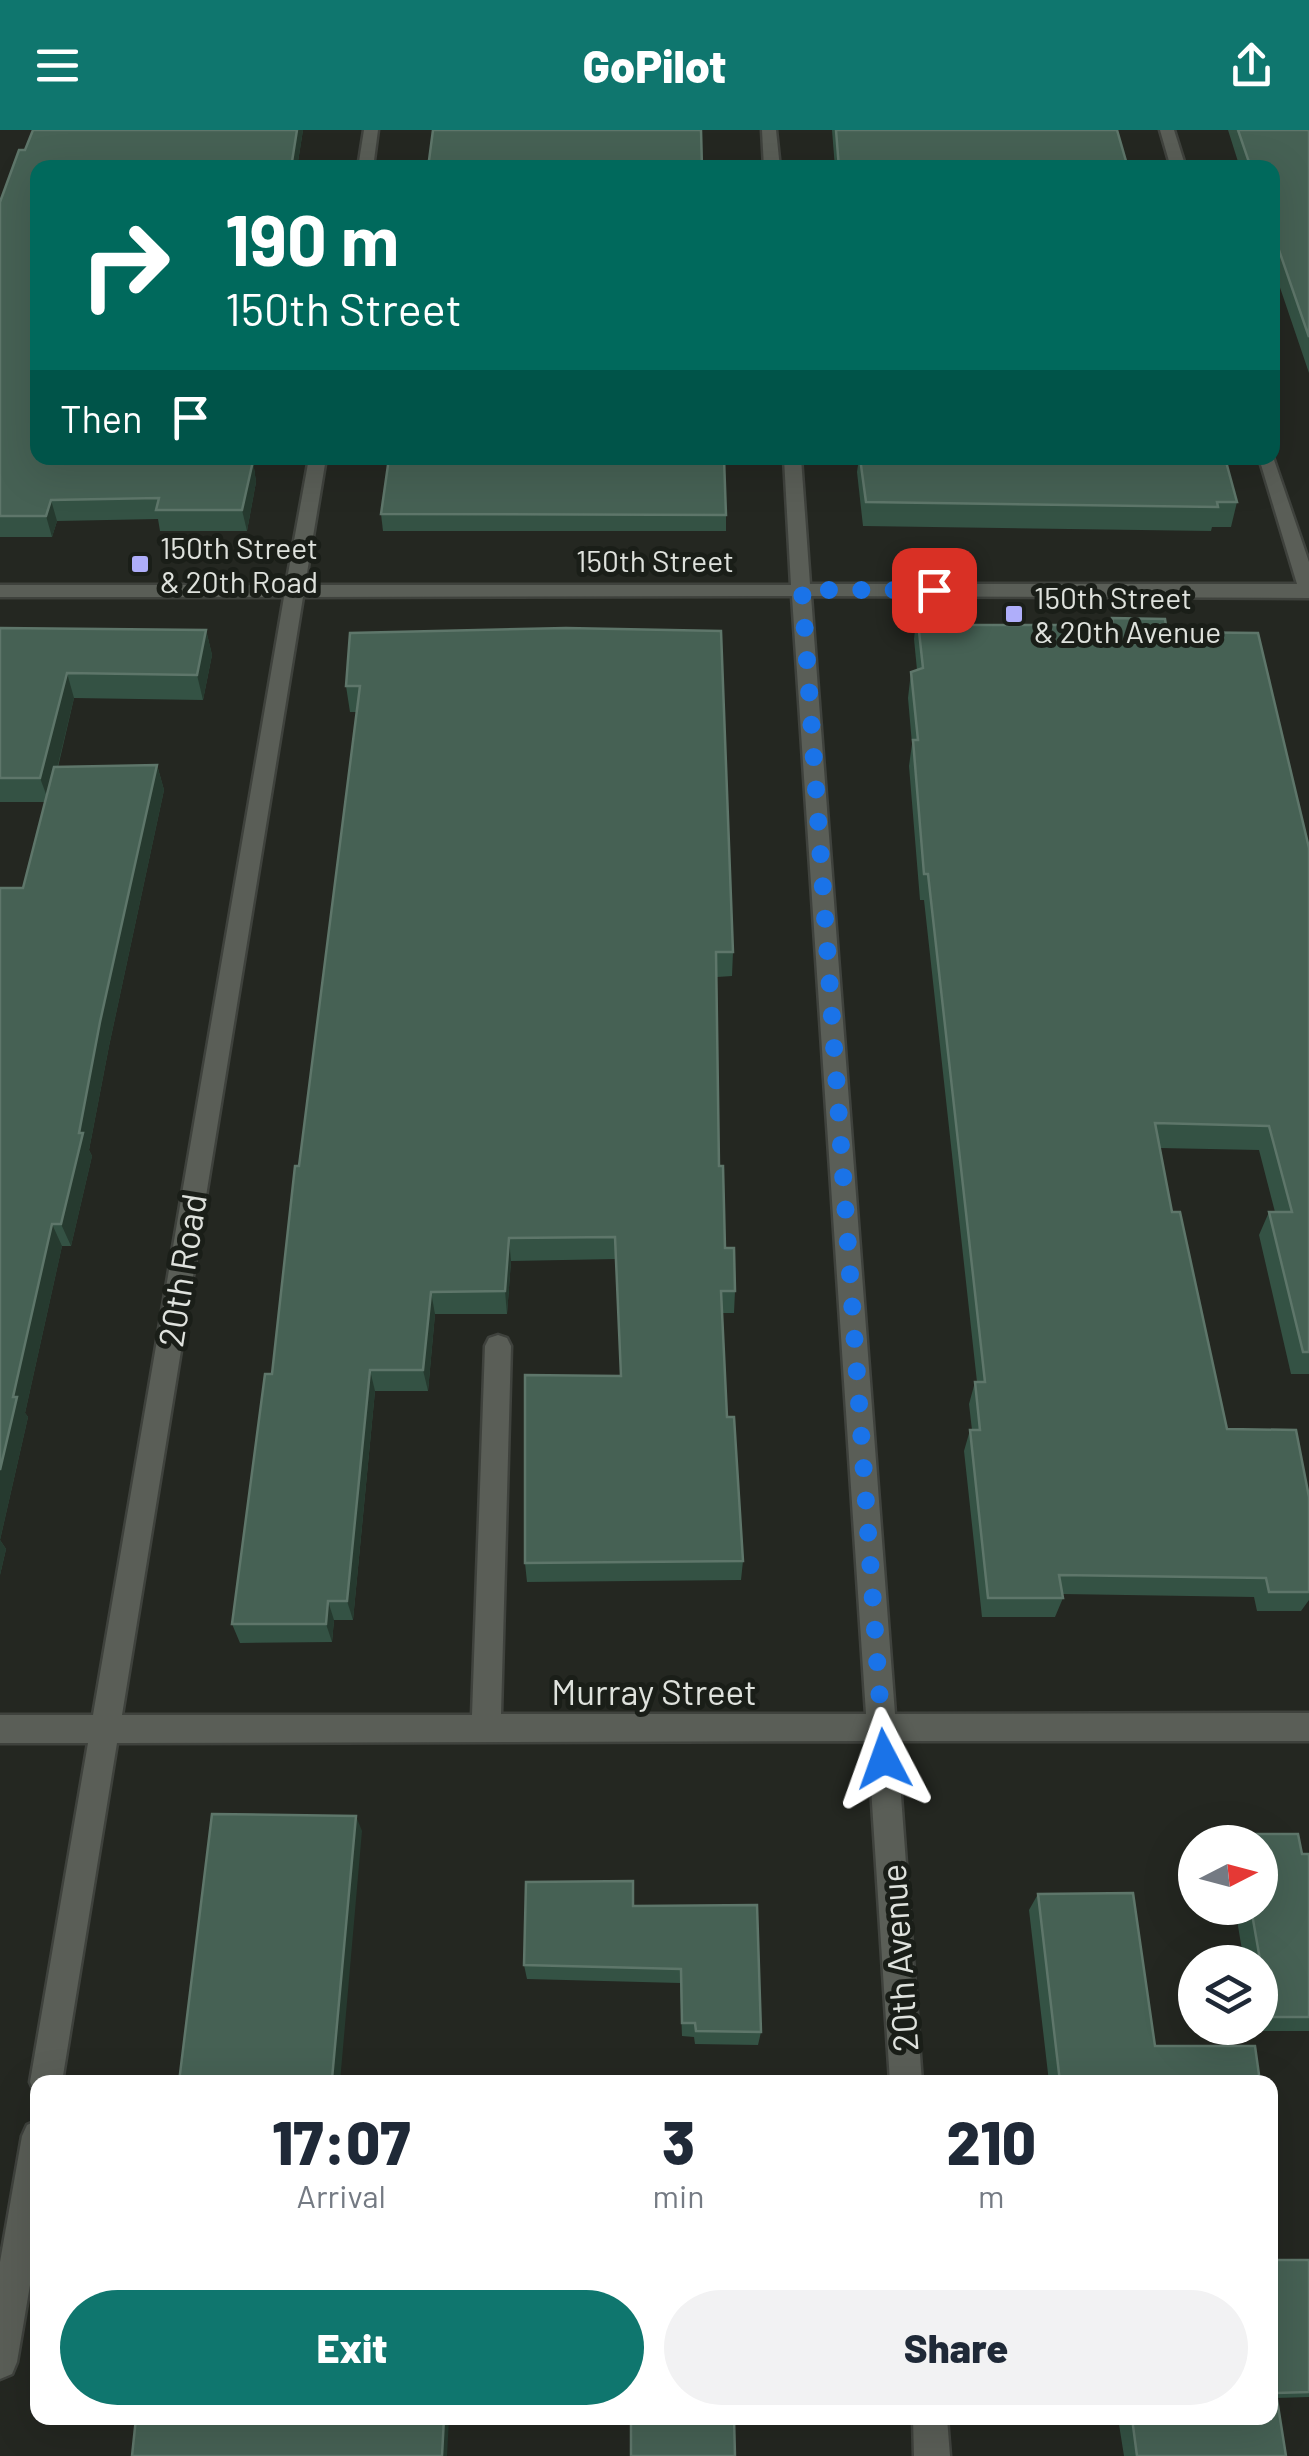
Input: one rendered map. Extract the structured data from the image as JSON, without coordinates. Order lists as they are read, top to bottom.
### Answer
{
  "streets": {
    "street": [
      "150th Street",
      "20th Road",
      "Murray Street",
      "20th Avenue"
    ]
  },
  "crossings": [
    ["150th Street", "20th Road"],
    ["150th Street", "20th Avenue"],
    ["20th Road", "Murray Street"],
    ["Murray Street", "20th Avenue"]
  ],
  "places": {
    "transit": ["150th Street & 20th Road", "150th Street & 20th Avenue"]
  },
  "north": "right",
  "page": {
    "header": "GoPilot",
    "turn": ["190 m", "150th Street"],
    "then": "Then",
    "eta": [
      "17:07",
      "Arrival",
      "3",
      "min",
      "210",
      "m"
    ],
    "buttons": ["Exit", "Share"]
  }
}
